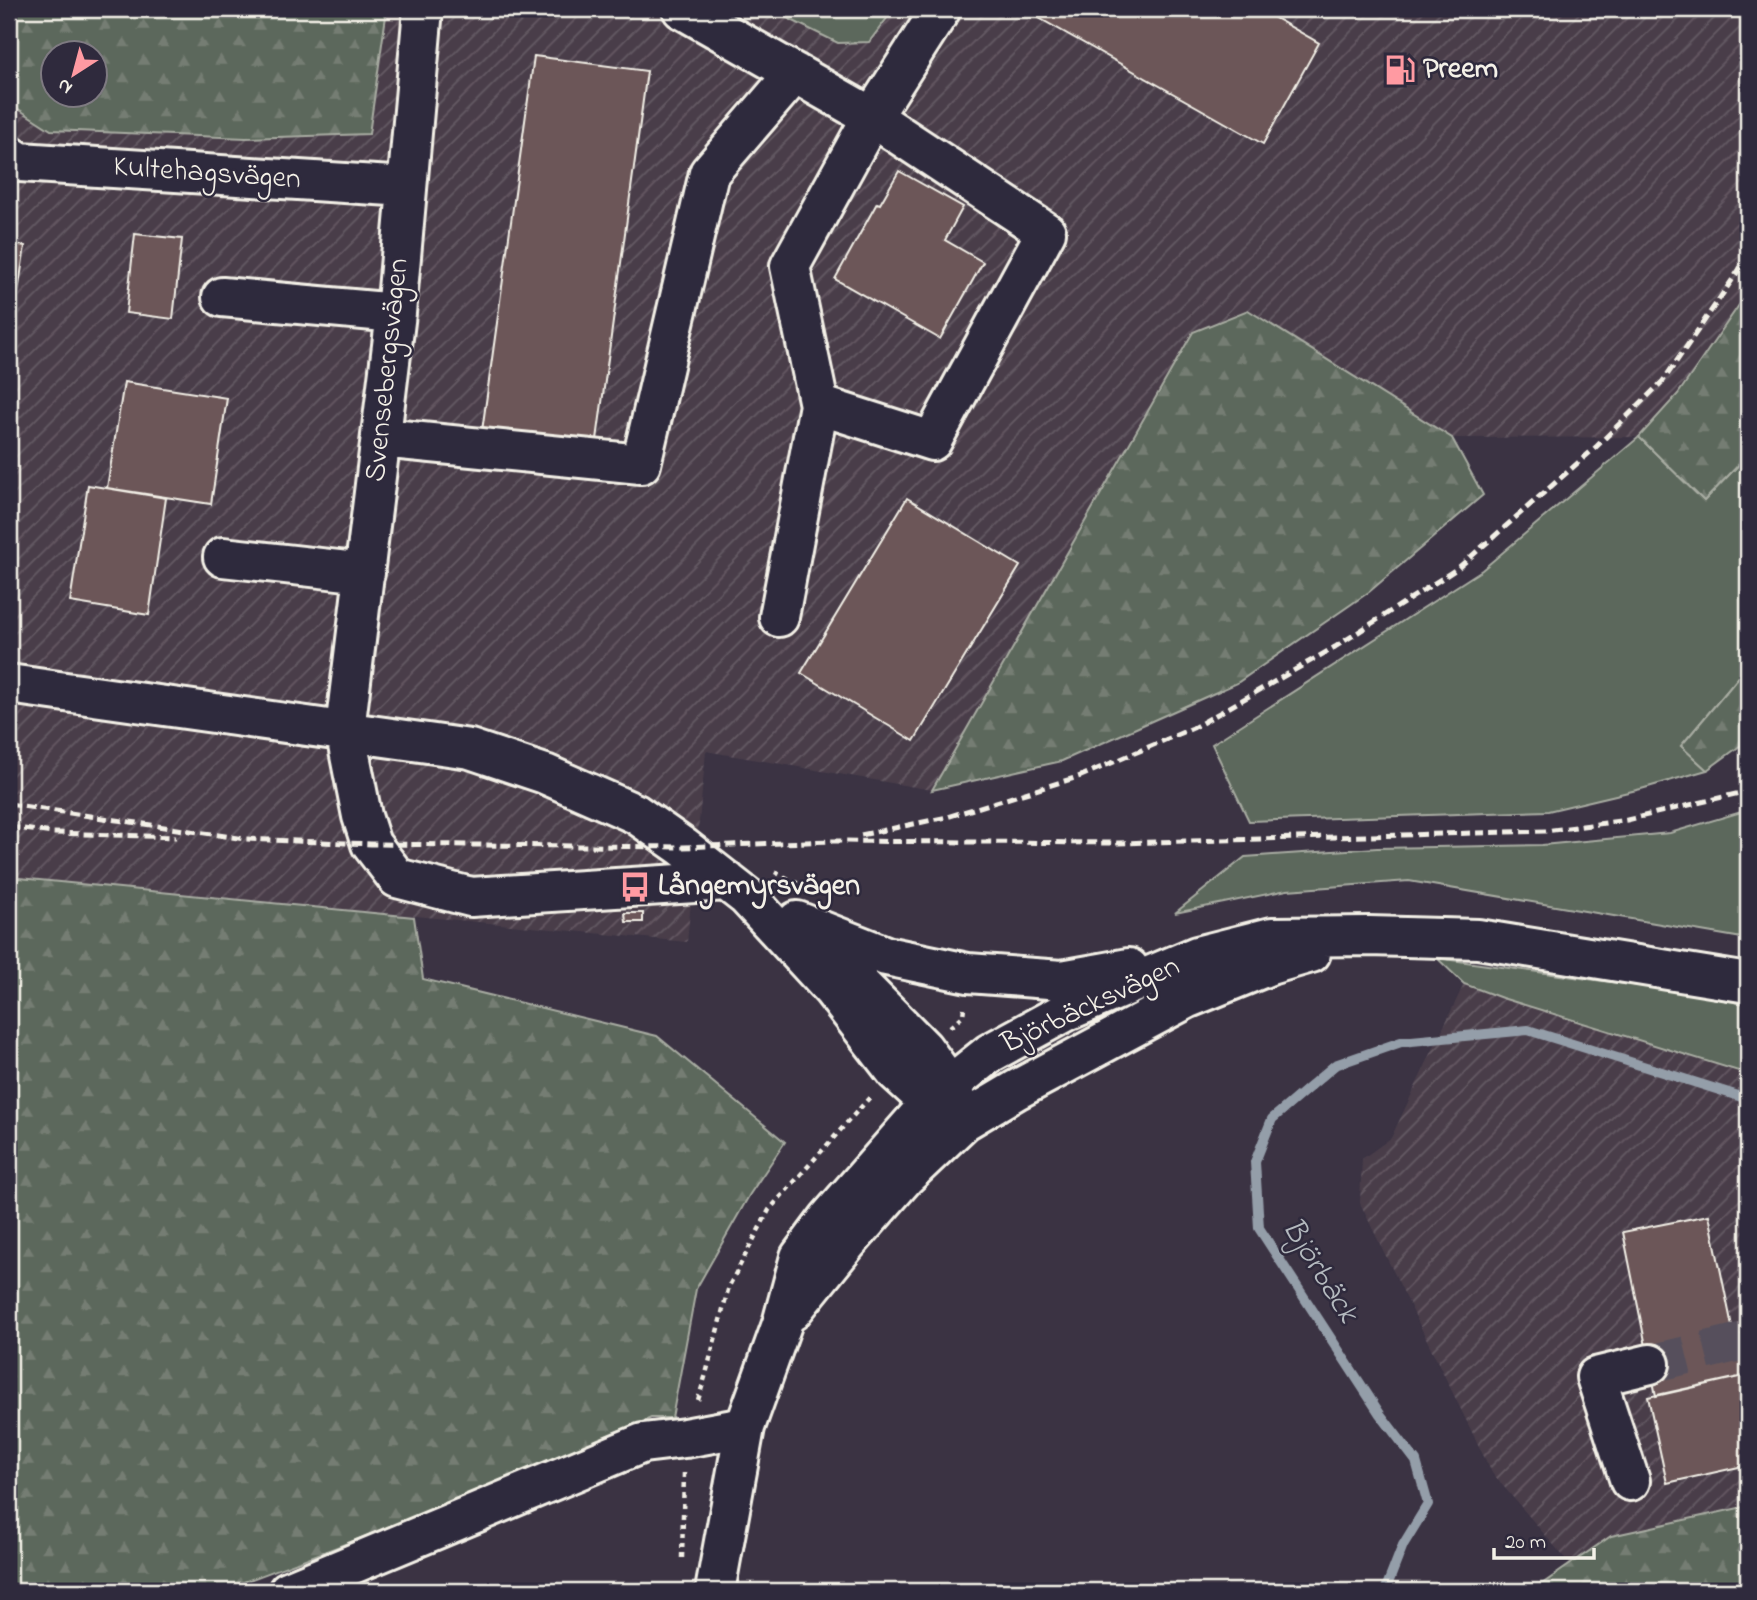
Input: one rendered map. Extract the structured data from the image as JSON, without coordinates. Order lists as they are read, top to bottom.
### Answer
{
  "streets": {
    "street": ["Kultehagsvägen", "Svensebergsvägen", "Björbäcksvägen"]
  },
  "crossings": [
    ["Kultehagsvägen", "Svensebergsvägen"]
  ],
  "water": ["Björbäck"],
  "places": {
    "fuel station": ["Preem"],
    "bus stop": ["Långemyrsvägen"]
  },
  "scale_bar": "20 m",
  "north": "bottom left"
}
